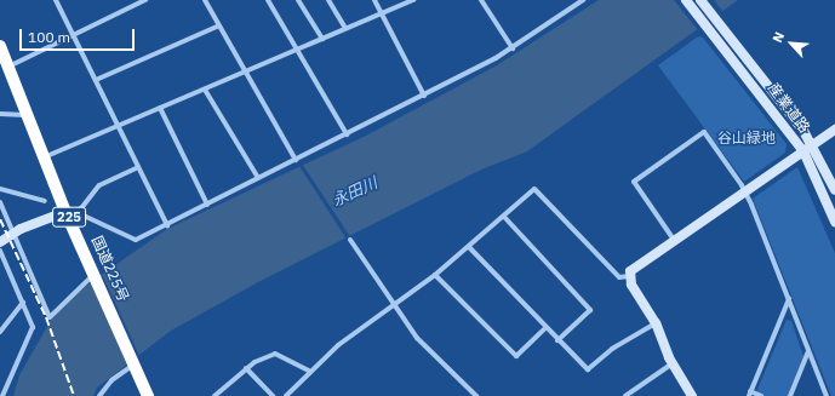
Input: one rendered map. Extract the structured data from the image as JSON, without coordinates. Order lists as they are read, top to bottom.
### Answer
{
  "streets": {
    "highway": ["225", "国道225号"],
    "main road": ["産業道路"]
  },
  "water": ["永田川"],
  "parks": ["谷山緑地"],
  "scale_bar": "100 m",
  "north": "top left"
}
